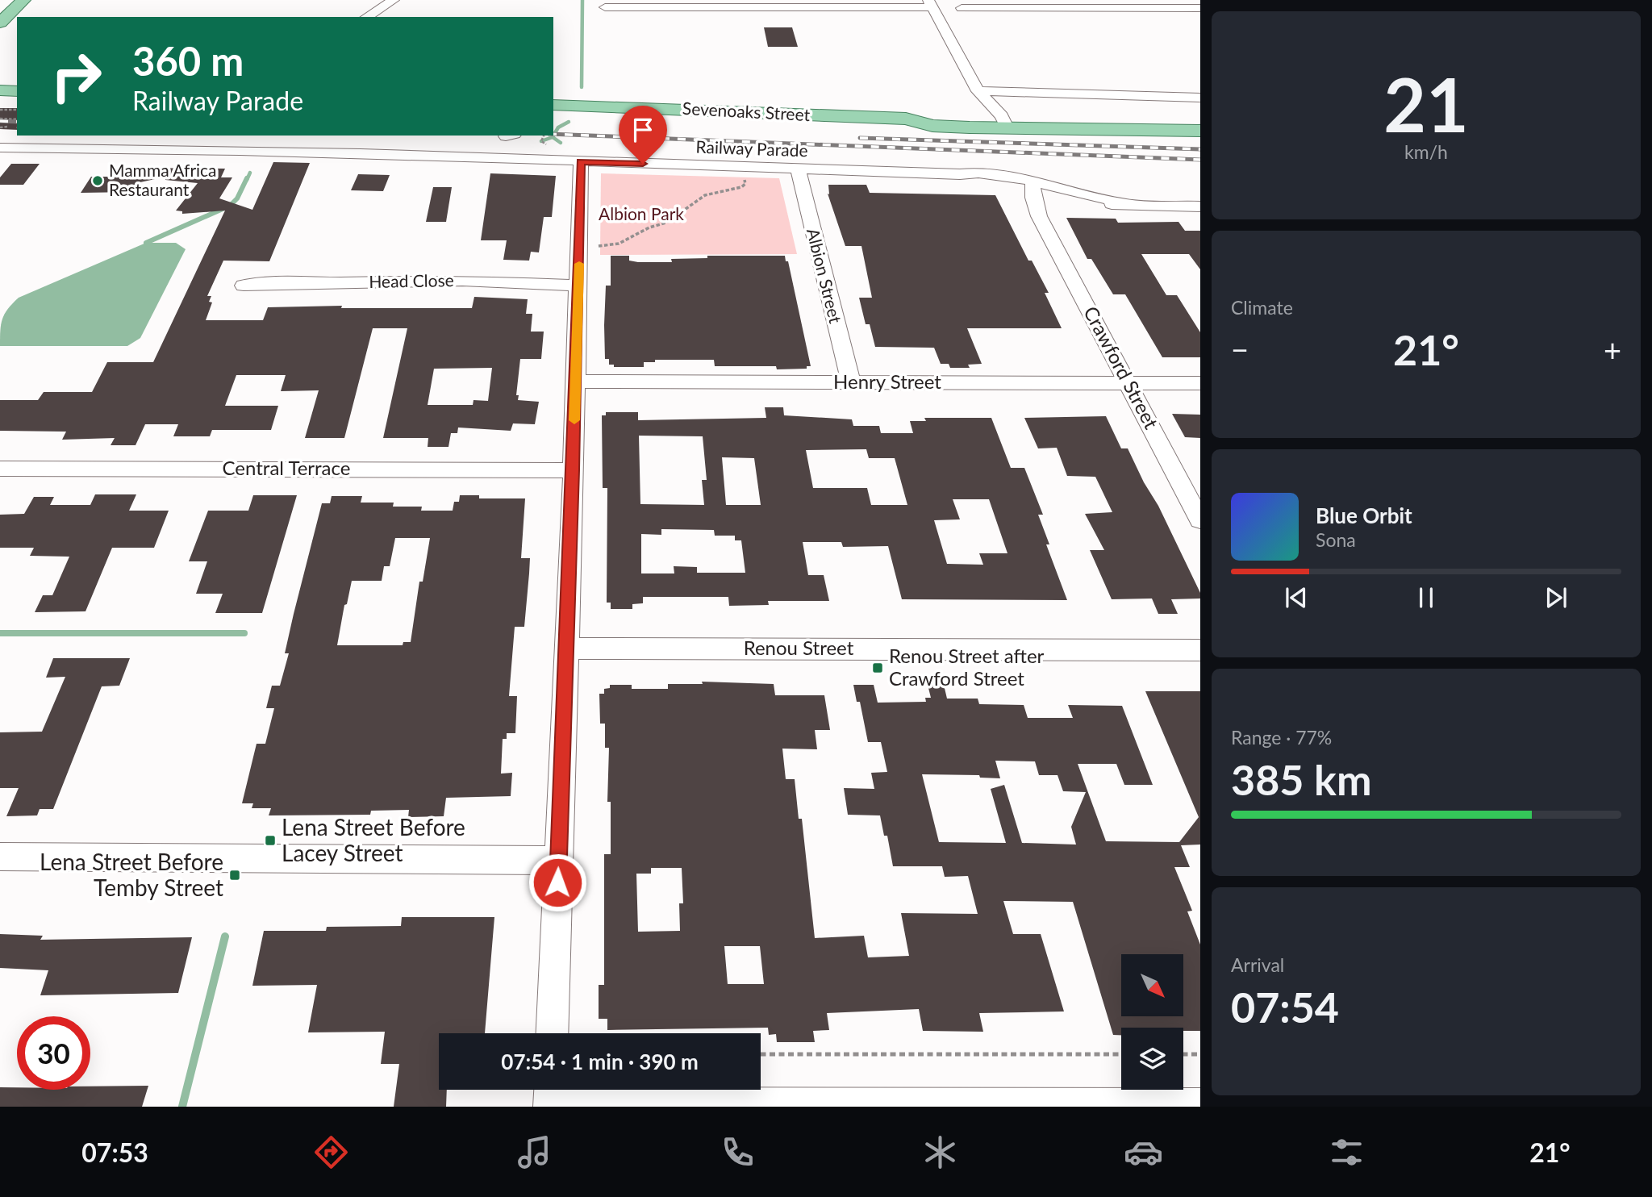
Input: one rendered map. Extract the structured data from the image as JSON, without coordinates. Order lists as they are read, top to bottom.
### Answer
{
  "streets": {
    "main road": ["Sevenoaks Street"],
    "street": [
      "Railway Parade",
      "Albion Street",
      "Head Close",
      "Crawford Street",
      "Henry Street",
      "Central Terrace",
      "Renou Street"
    ]
  },
  "crossings": [
    ["Railway Parade", "Albion Street"],
    ["Railway Parade", "Crawford Street"],
    ["Albion Street", "Henry Street"],
    ["Crawford Street", "Henry Street"]
  ],
  "parks": ["Albion Park"],
  "places": {
    "other": ["Mamma Africa Restaurant"],
    "transit": ["Renou Street after Crawford Street", "Lena Street Before Lacey Street", "Lena Street Before Temby Street"]
  },
  "north": "bottom right",
  "page": {
    "tile": [
      ["21", "km/h"],
      "Climate",
      ["Range · 77%", "385 km"],
      ["Arrival", "07:54"]
    ],
    "turn": ["360 m", "Railway Parade"],
    "heat": ["−", "21°", "+"],
    "song": ["Blue Orbit", "Sona"],
    "limit": "30",
    "trip": "07:54 · 1 min · 390 m",
    "tabs": ["07:53", "21°"]
  }
}
